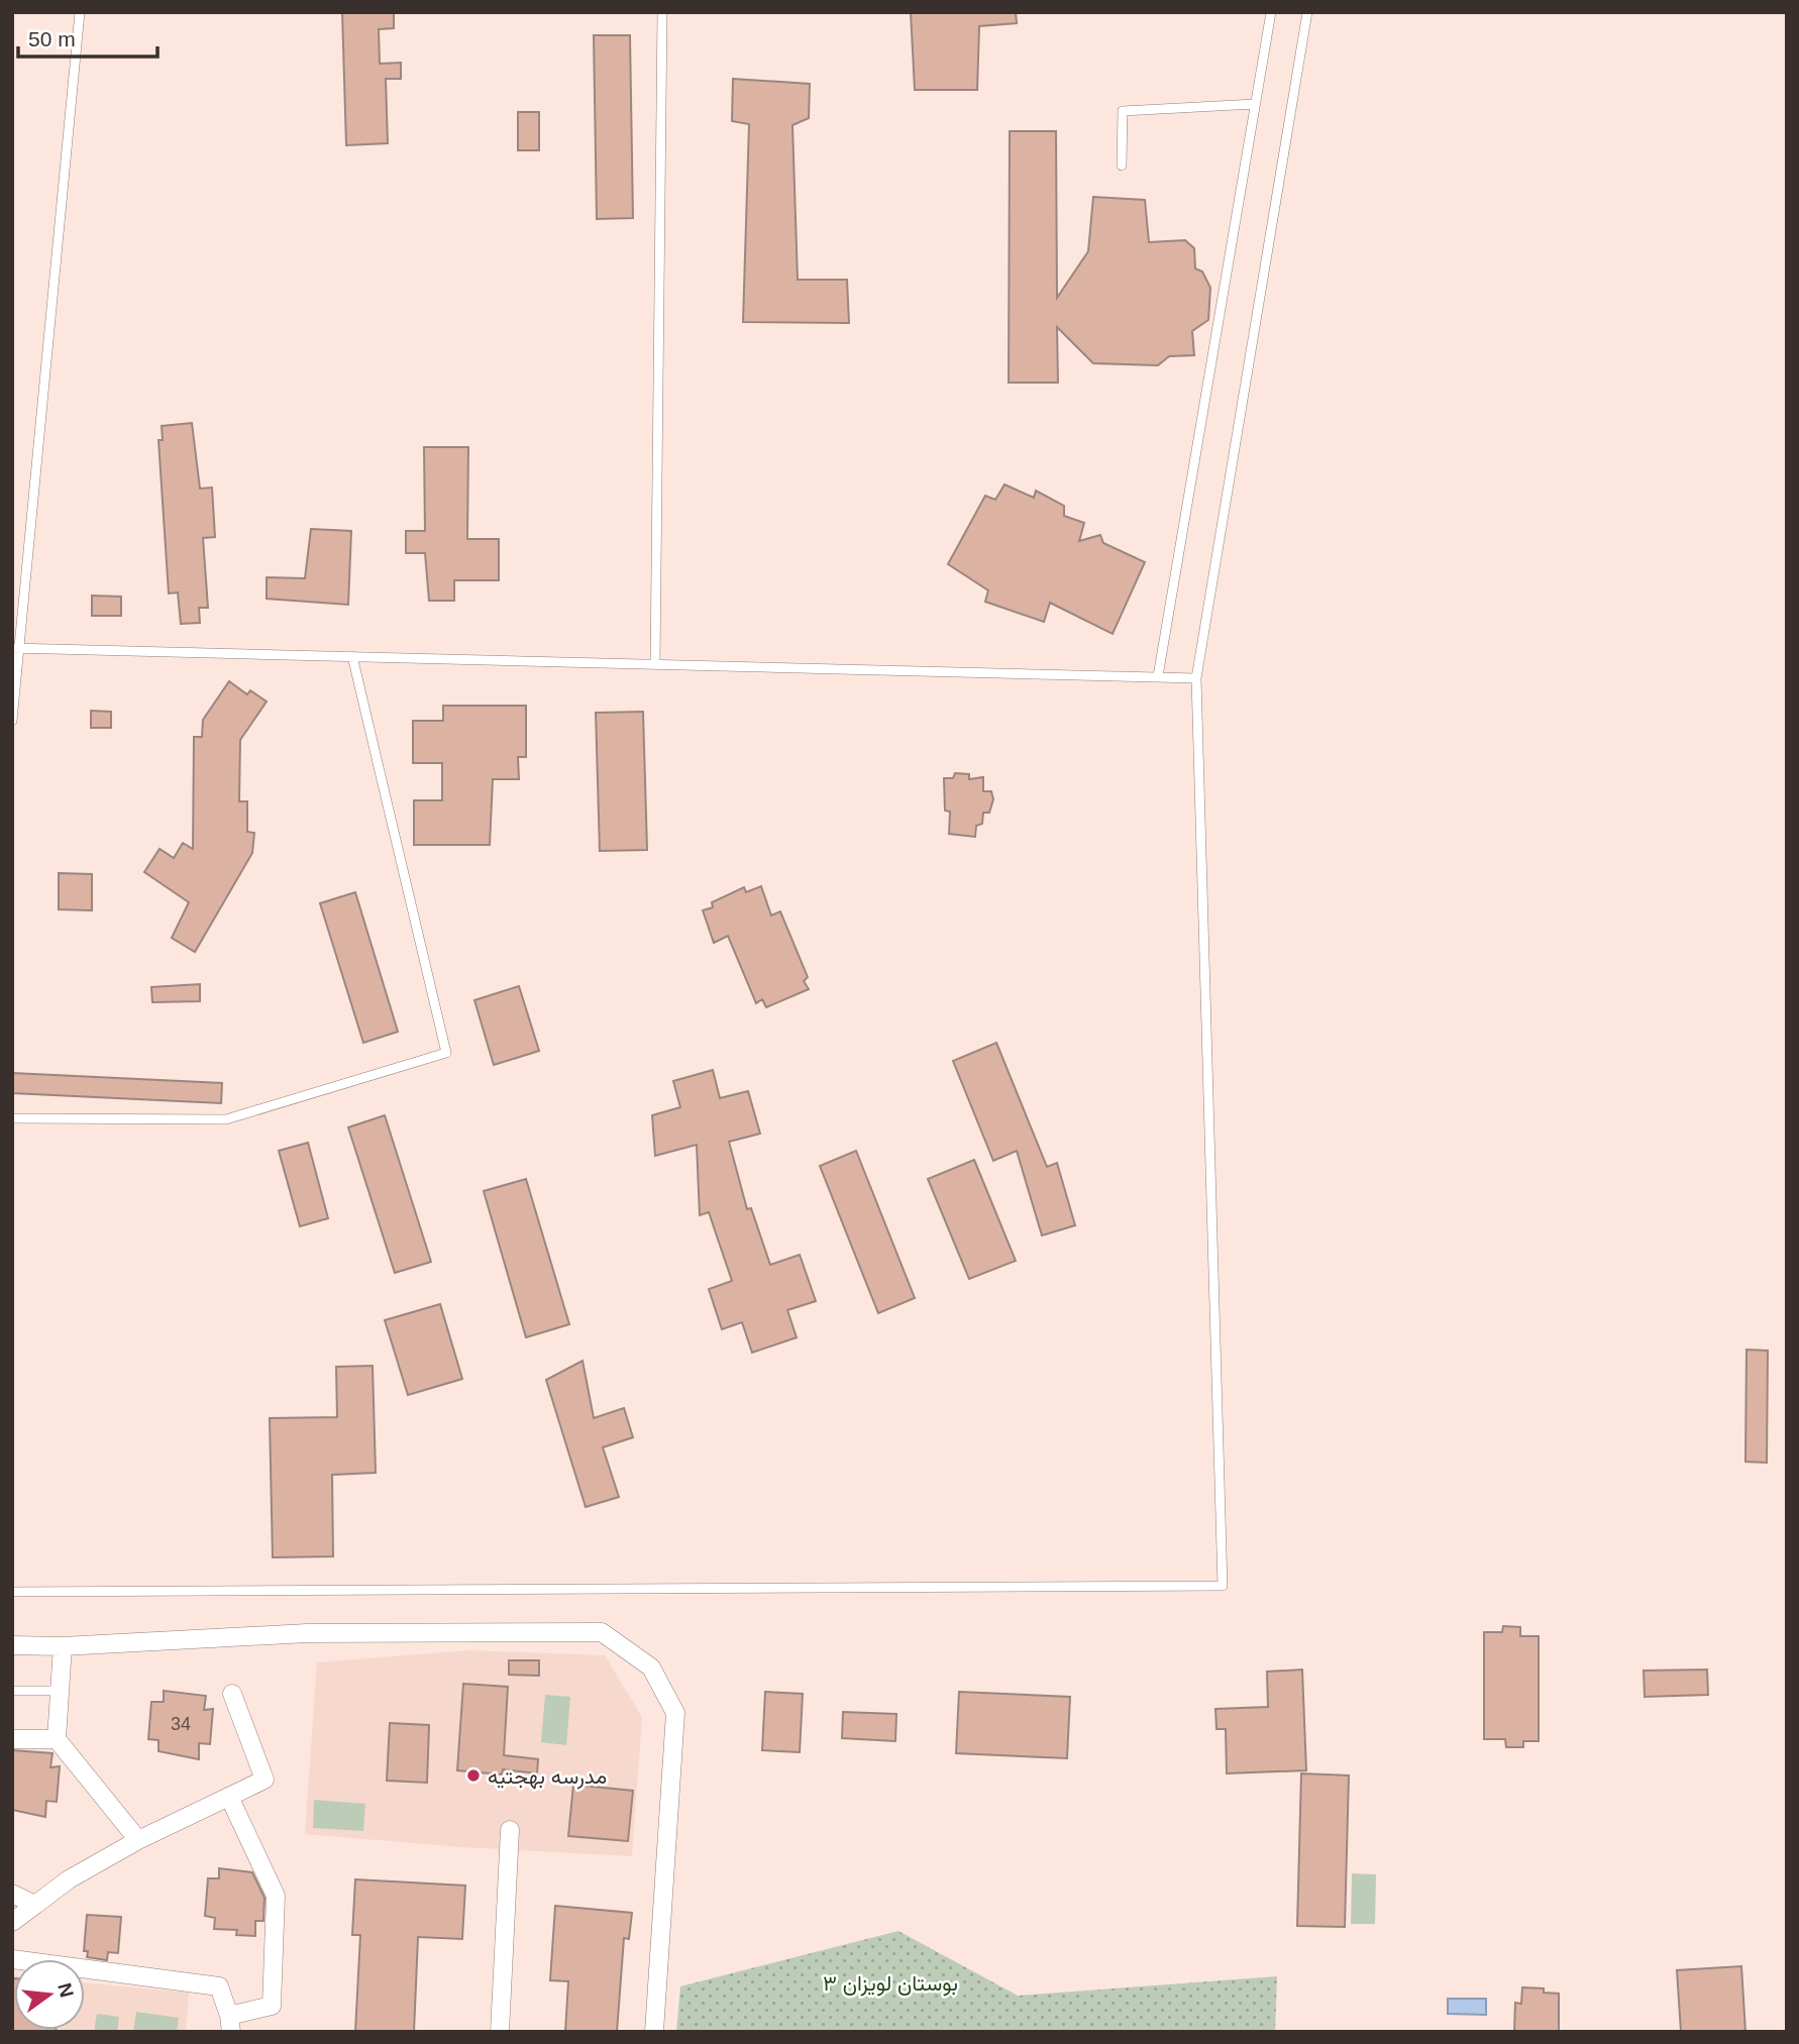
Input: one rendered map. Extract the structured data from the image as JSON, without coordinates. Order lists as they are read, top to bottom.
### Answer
{
  "parks": ["بوستان لویزان ۳"],
  "places": ["مدرسه بهجتیه"],
  "house_numbers": ["34"],
  "scale_bar": "50 m",
  "north": "right"
}
